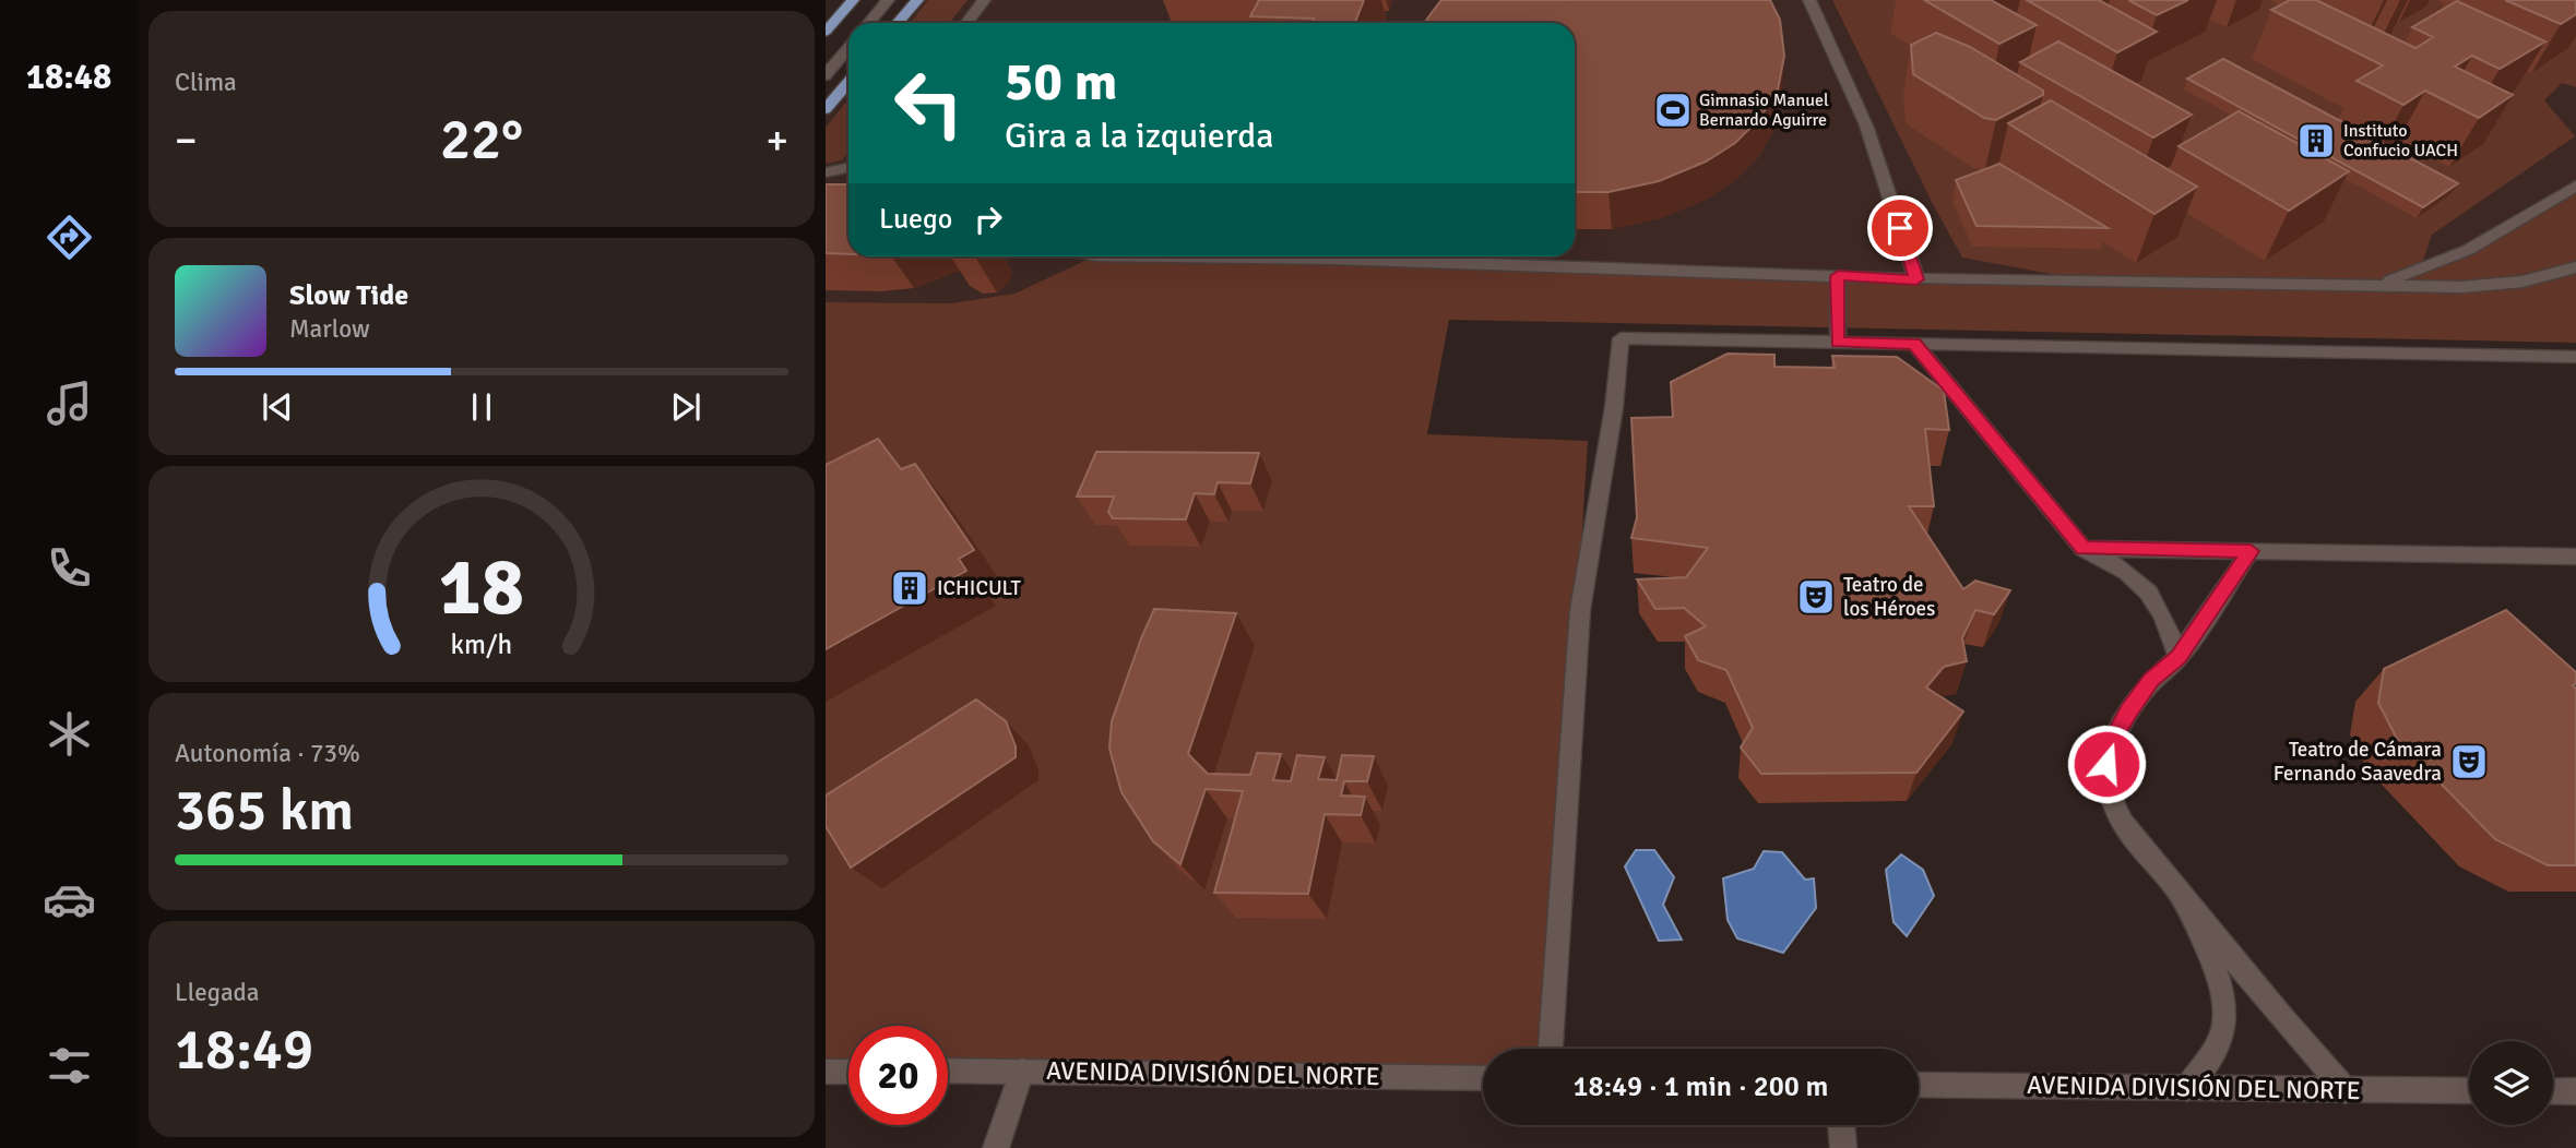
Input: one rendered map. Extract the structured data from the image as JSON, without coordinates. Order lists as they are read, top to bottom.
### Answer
{
  "streets": {
    "main road": ["AVENIDA DIVISIÓN DEL NORTE"]
  },
  "places": {
    "sports": ["Gimnasio Manuel Bernardo Aguirre"],
    "building": ["Instituto Confucio UACH", "ICHICULT"],
    "theatre": ["Teatro de los Héroes", "Teatro de Cámara Fernando Saavedra"]
  },
  "page": {
    "tabs": "18:48",
    "tile": [
      "Clima",
      ["Autonomía · 73%", "365 km"],
      ["Llegada", "18:49"]
    ],
    "turn": ["50 m", "Gira a la izquierda"],
    "heat": ["−", "22°", "+"],
    "then": "Luego",
    "song": ["Slow Tide", "Marlow"],
    "limit": "20",
    "trip": "18:49 · 1 min · 200 m",
    "gauge": ["18", "km/h"]
  }
}
